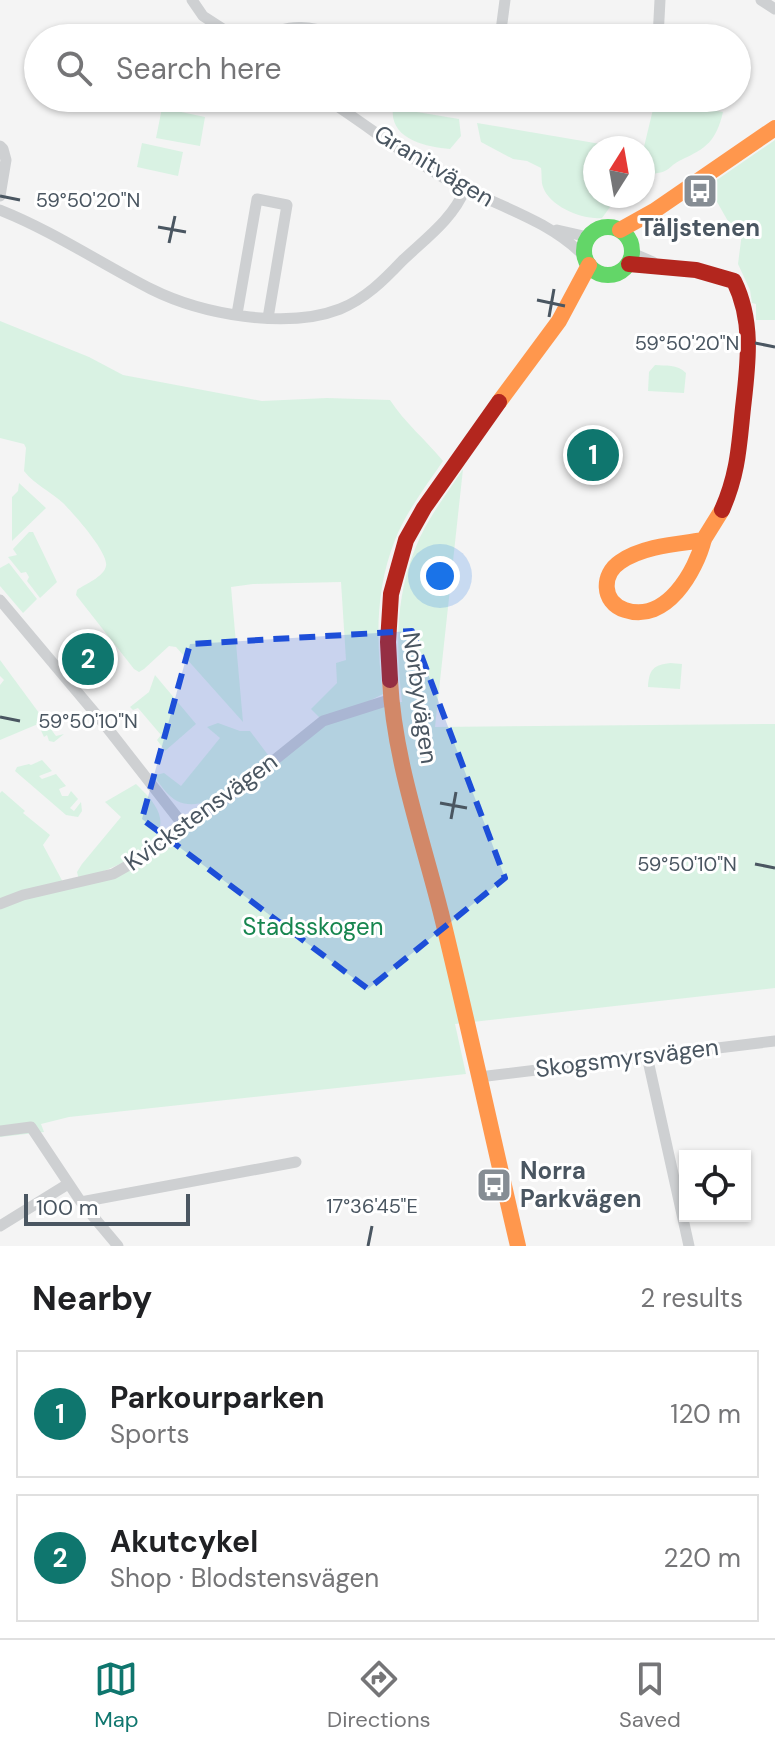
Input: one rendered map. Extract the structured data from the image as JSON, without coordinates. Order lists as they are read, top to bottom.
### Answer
{
  "streets": {
    "street": [
      "Granitvägen",
      "Norbyvägen",
      "Kvickstensvägen",
      "Skogsmyrsvägen"
    ]
  },
  "crossings": [
    ["Granitvägen", "Norbyvägen"],
    ["Norbyvägen", "Kvickstensvägen"],
    ["Norbyvägen", "Skogsmyrsvägen"]
  ],
  "parks": ["Stadsskogen"],
  "places": {
    "bus stop": ["Täljstenen", "Norra Parkvägen"]
  },
  "scale_bar": "100 m",
  "north": "top",
  "page": {
    "search": "Search here",
    "pins": ["1", "2"],
    "scale": "100 m",
    "heading": ["Nearby", "2 results"],
    "list": [
      {
        "mark": "1",
        "name": "Parkourparken",
        "note": "Sports",
        "value": "120 m"
      },
      {
        "mark": "2",
        "name": "Akutcykel",
        "note": "Shop · Blodstensvägen",
        "value": "220 m"
      }
    ],
    "nav": ["Map", "Directions", "Saved"]
  },
  "coordinates": ["59°50'20\"N", "59°50'10\"N", "17°36'45\"E"]
}
